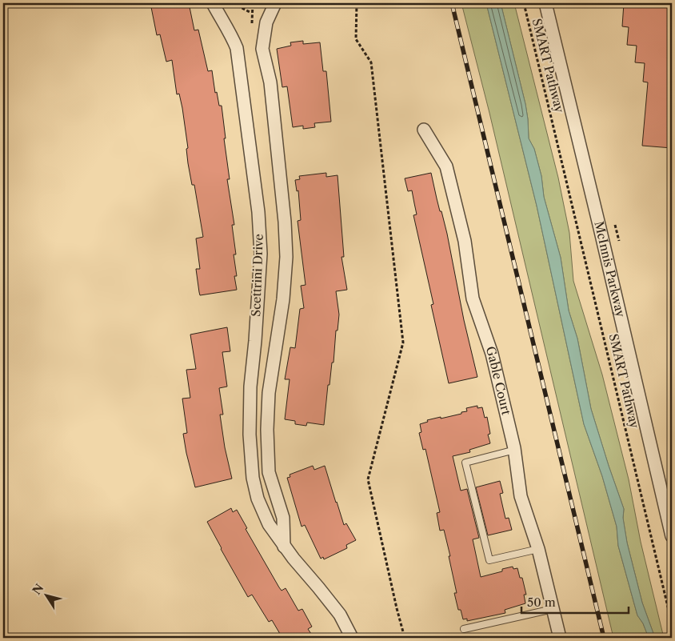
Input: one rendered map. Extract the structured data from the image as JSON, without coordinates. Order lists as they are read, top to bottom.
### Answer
{
  "streets": {
    "street": ["McInnis Parkway", "Scettrini Drive", "Gable Court"],
    "path": ["SMART Pathway"]
  },
  "scale_bar": "50 m",
  "north": "top left"
}
